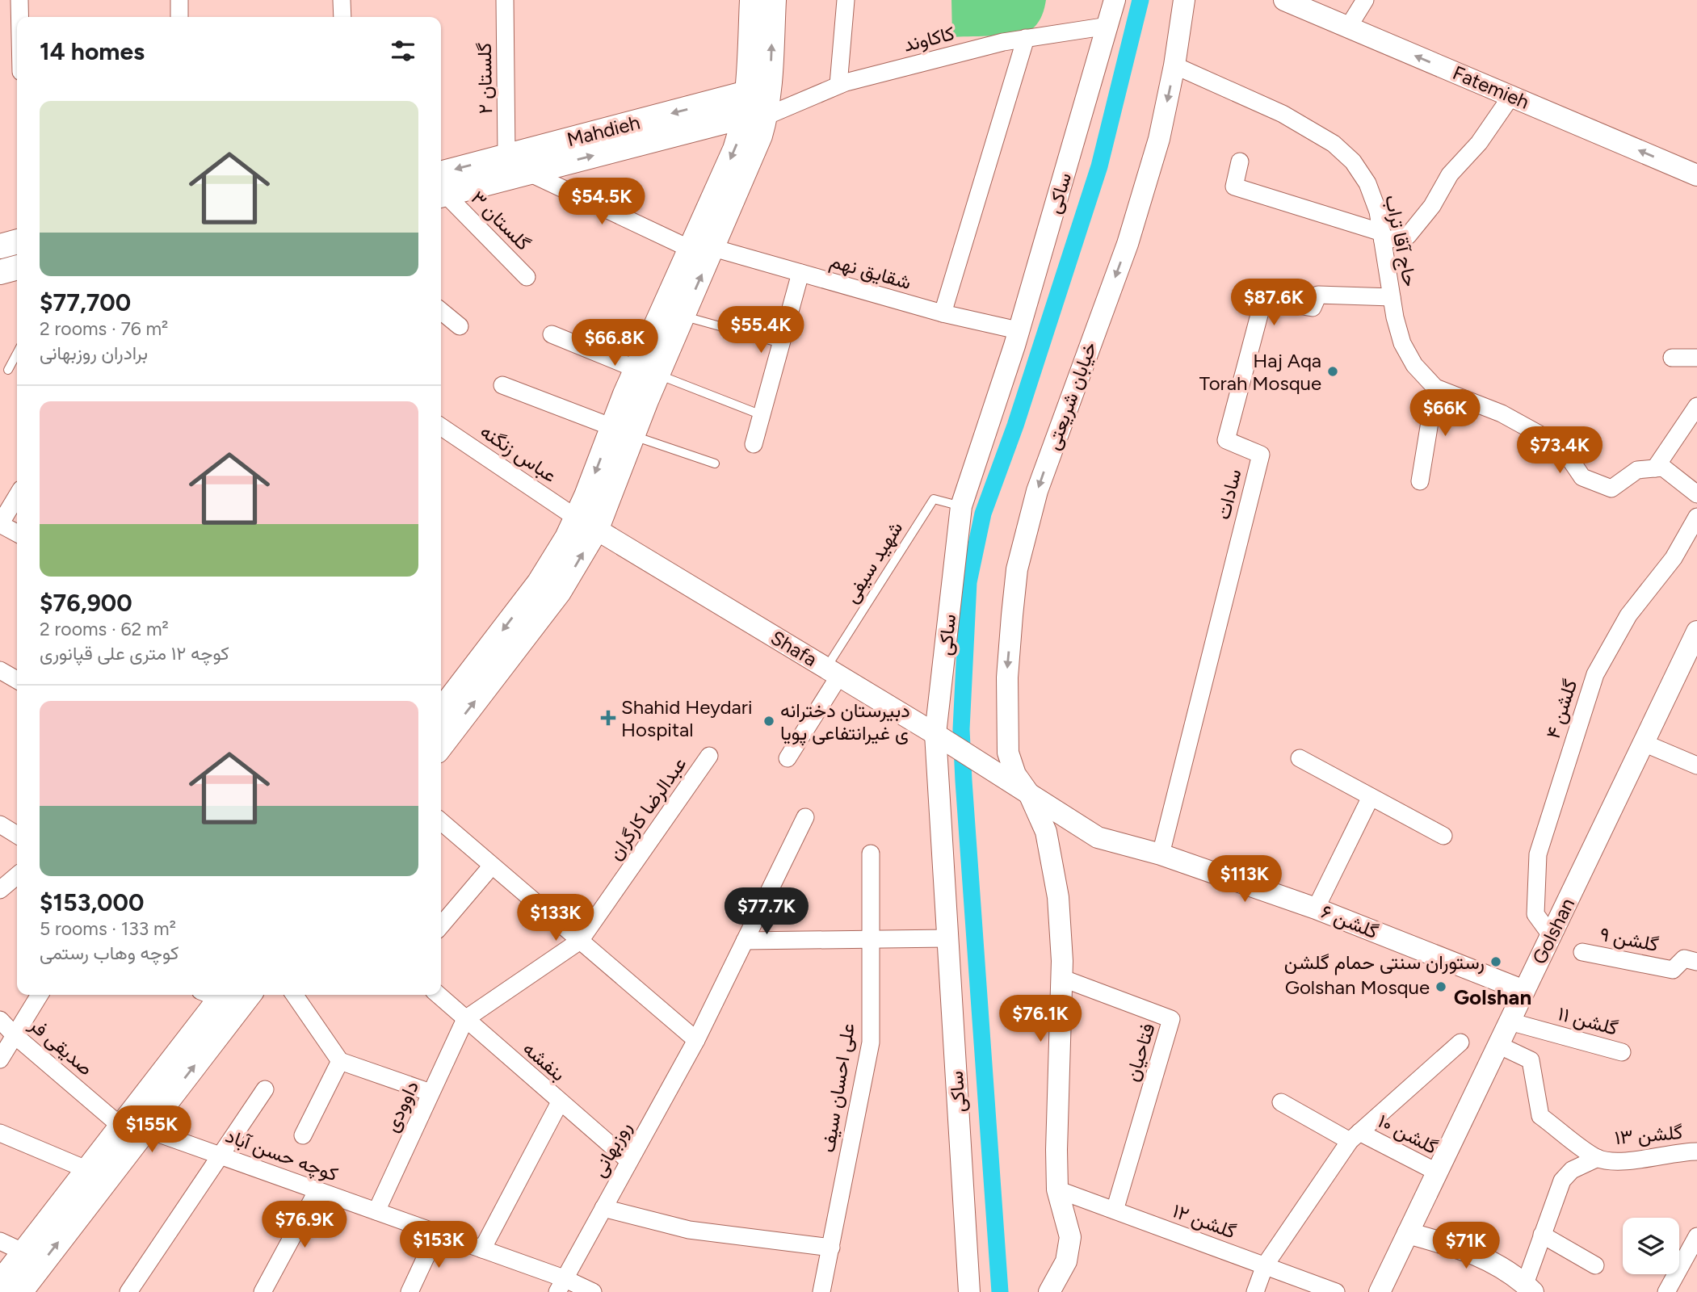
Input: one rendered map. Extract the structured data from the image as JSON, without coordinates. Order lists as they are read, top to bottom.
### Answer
{
  "streets": {
    "main road": ["Mahdieh"],
    "street": [
      "کاکاوند",
      "گلستان ۲",
      "Fatemieh",
      "ساکی",
      "گلستان ۳",
      "حاج آقا تراب",
      "شقایق نهم",
      "خیابان شریعتی",
      "عباس زنگنه",
      "سادات",
      "Shafa",
      "گلشن ۴",
      "عبدالرضا کارگران",
      "گلشن ۶",
      "Golshan",
      "گلشن ۹",
      "گلشن ۱۱",
      "صدیقی فر",
      "فتاحیان",
      "بنفشه",
      "علی احسان سیف",
      "داوودی",
      "گلشن ۱۰",
      "گلشن ۱۳",
      "روزبهانی",
      "کوچه حسن آباد",
      "گلشن ۱۲"
    ],
    "lane": ["شهید سیفی"]
  },
  "crossings": [
    ["کاکاوند", "Mahdieh"],
    ["کاکاوند", "ساکی"],
    ["گلستان ۲", "Mahdieh"],
    ["Mahdieh", "شقایق نهم"],
    ["ساکی", "شقایق نهم"],
    ["ساکی", "شهید سیفی"],
    ["ساکی", "Shafa"],
    ["حاج آقا تراب", "خیابان شریعتی"],
    ["حاج آقا تراب", "سادات"],
    ["خیابان شریعتی", "گلشن ۶"],
    ["خیابان شریعتی", "فتاحیان"],
    ["خیابان شریعتی", "گلشن ۱۲"],
    ["عباس زنگنه", "Shafa"],
    ["سادات", "گلشن ۶"],
    ["شهید سیفی", "Shafa"],
    ["Shafa", "گلشن ۶"],
    ["گلشن ۴", "Golshan"],
    ["گلشن ۶", "Golshan"],
    ["Golshan", "گلشن ۱۱"],
    ["Golshan", "گلشن ۱۰"],
    ["Golshan", "گلشن ۱۳"],
    ["صدیقی فر", "کوچه حسن آباد"],
    ["فتاحیان", "گلشن ۱۲"],
    ["بنفشه", "داوودی"],
    ["بنفشه", "روزبهانی"],
    ["داوودی", "کوچه حسن آباد"],
    ["روزبهانی", "کوچه حسن آباد"]
  ],
  "one_way": ["Fatemieh"],
  "districts": ["Golshan"],
  "places": {
    "other": [
      "Haj Aqa Torah Mosque",
      "دبیرستان دخترانه ی غیرانتفاعی پویا",
      "رستوران سنتی حمام گلشن",
      "Golshan Mosque"
    ],
    "health": ["Shahid Heydari Hospital"]
  },
  "page": {
    "heading": "14 homes",
    "list": [
      {
        "name": "$77,700",
        "note": "2 rooms · 76 m² · برادران روزبهانی"
      },
      {
        "name": "$76,900",
        "note": "2 rooms · 62 m² · کوچه ۱۲ متری علی قپانوری"
      },
      {
        "name": "$153,000",
        "note": "5 rooms · 133 m² · کوچه وهاب رستمی"
      }
    ],
    "price": [
      "$54.5K",
      "$87.6K",
      "$55.4K",
      "$66.8K",
      "$66K",
      "$73.4K",
      "$113K",
      "$77.7K",
      "$133K",
      "$76.1K",
      "$155K",
      "$76.9K",
      "$153K",
      "$71K"
    ]
  }
}
